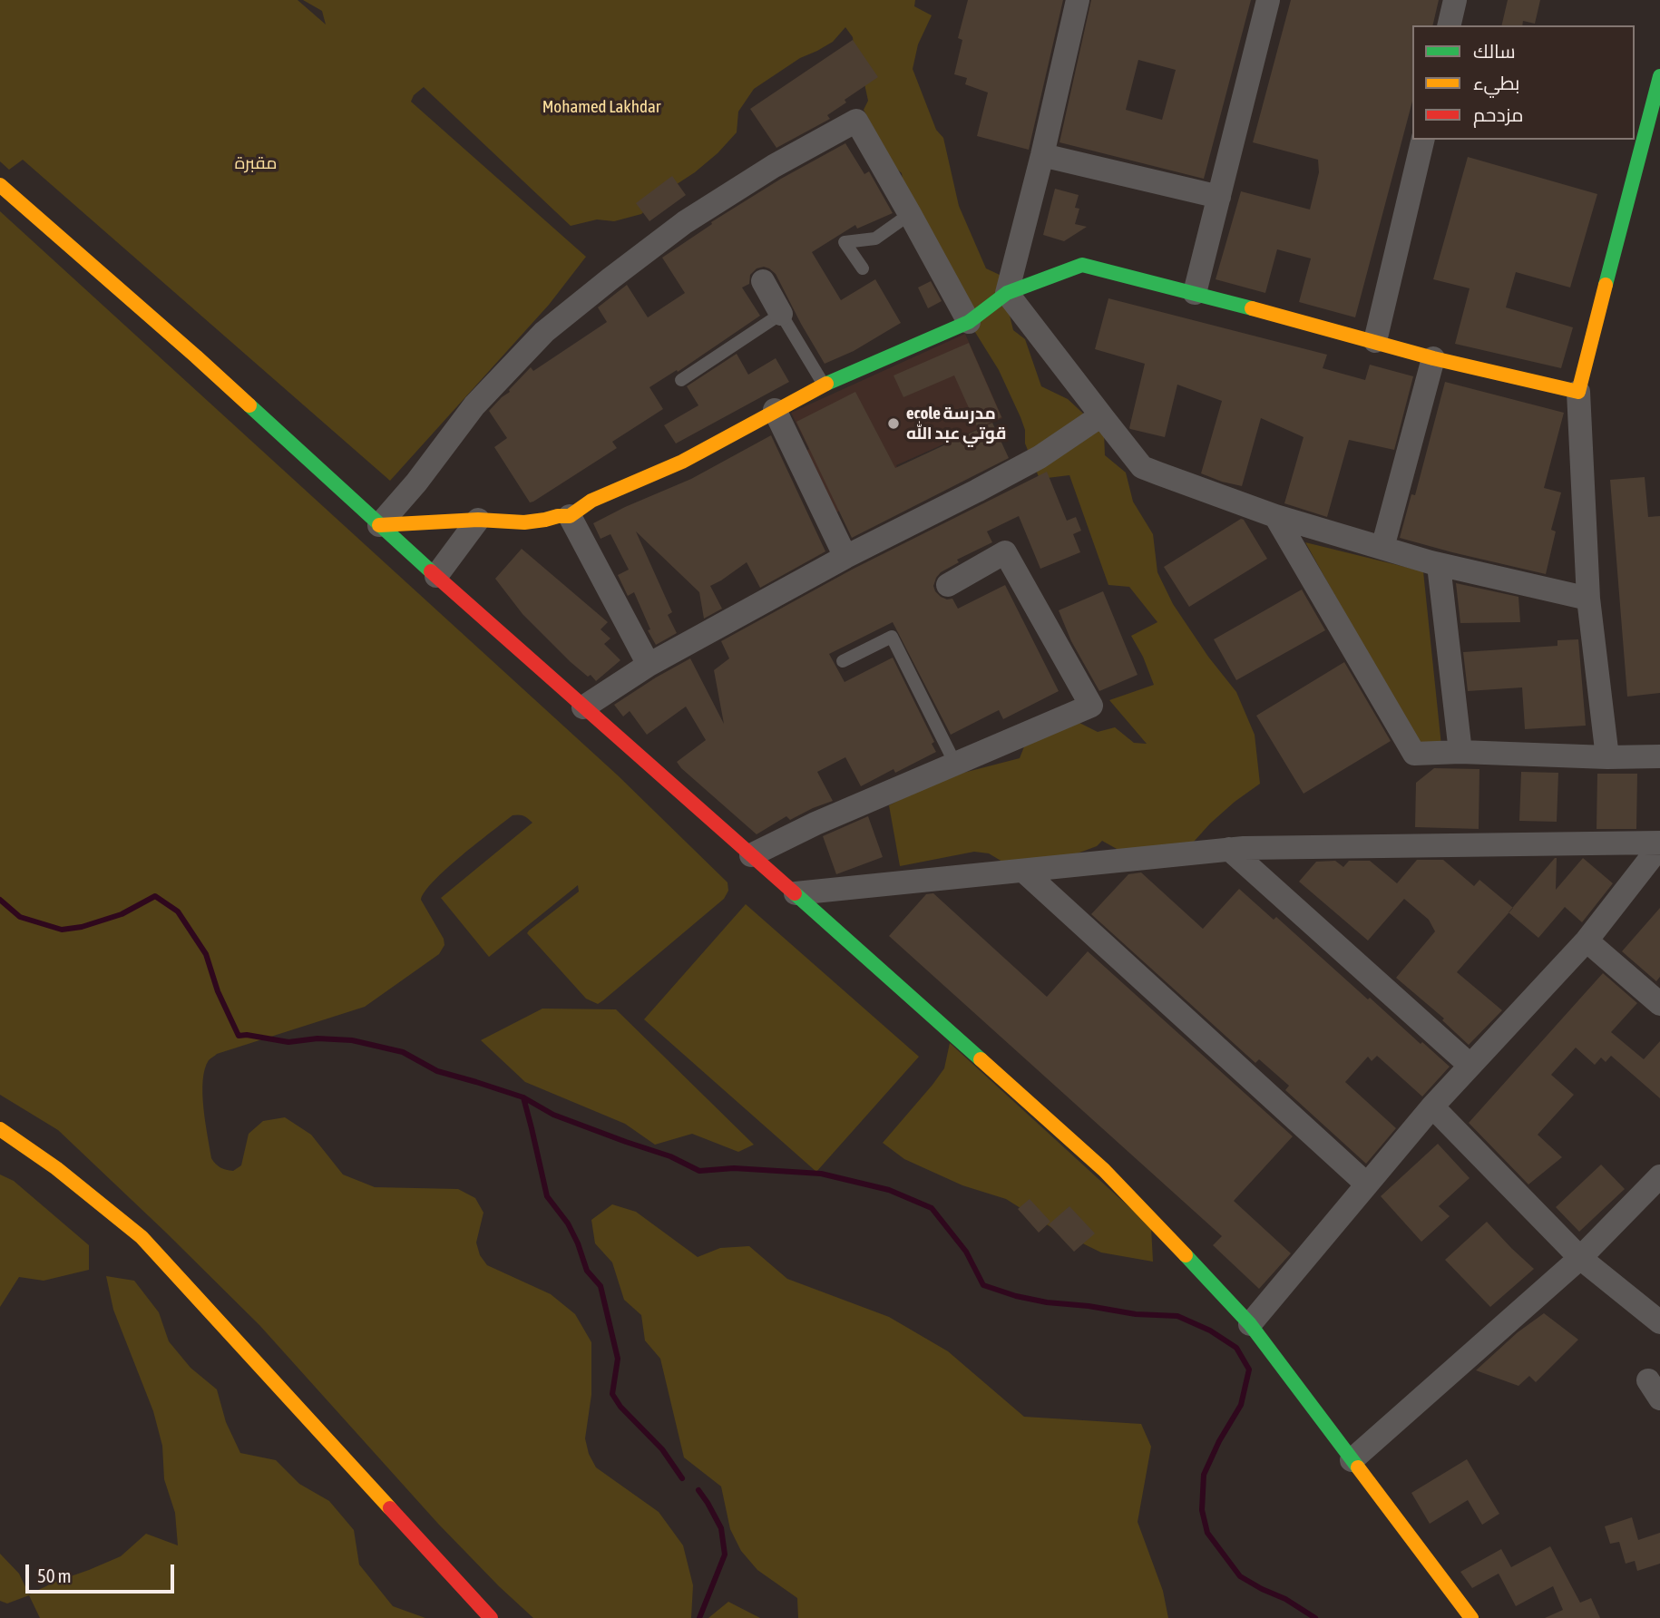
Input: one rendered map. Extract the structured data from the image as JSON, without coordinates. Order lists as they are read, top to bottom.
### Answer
{
  "parks": ["Mohamed Lakhdar", "مقبرة"],
  "places": ["ecole مدرسة قوتي عبد الله"],
  "legend": ["سالك", "بطيء", "مزدحم"],
  "scale_bar": "50 m"
}
